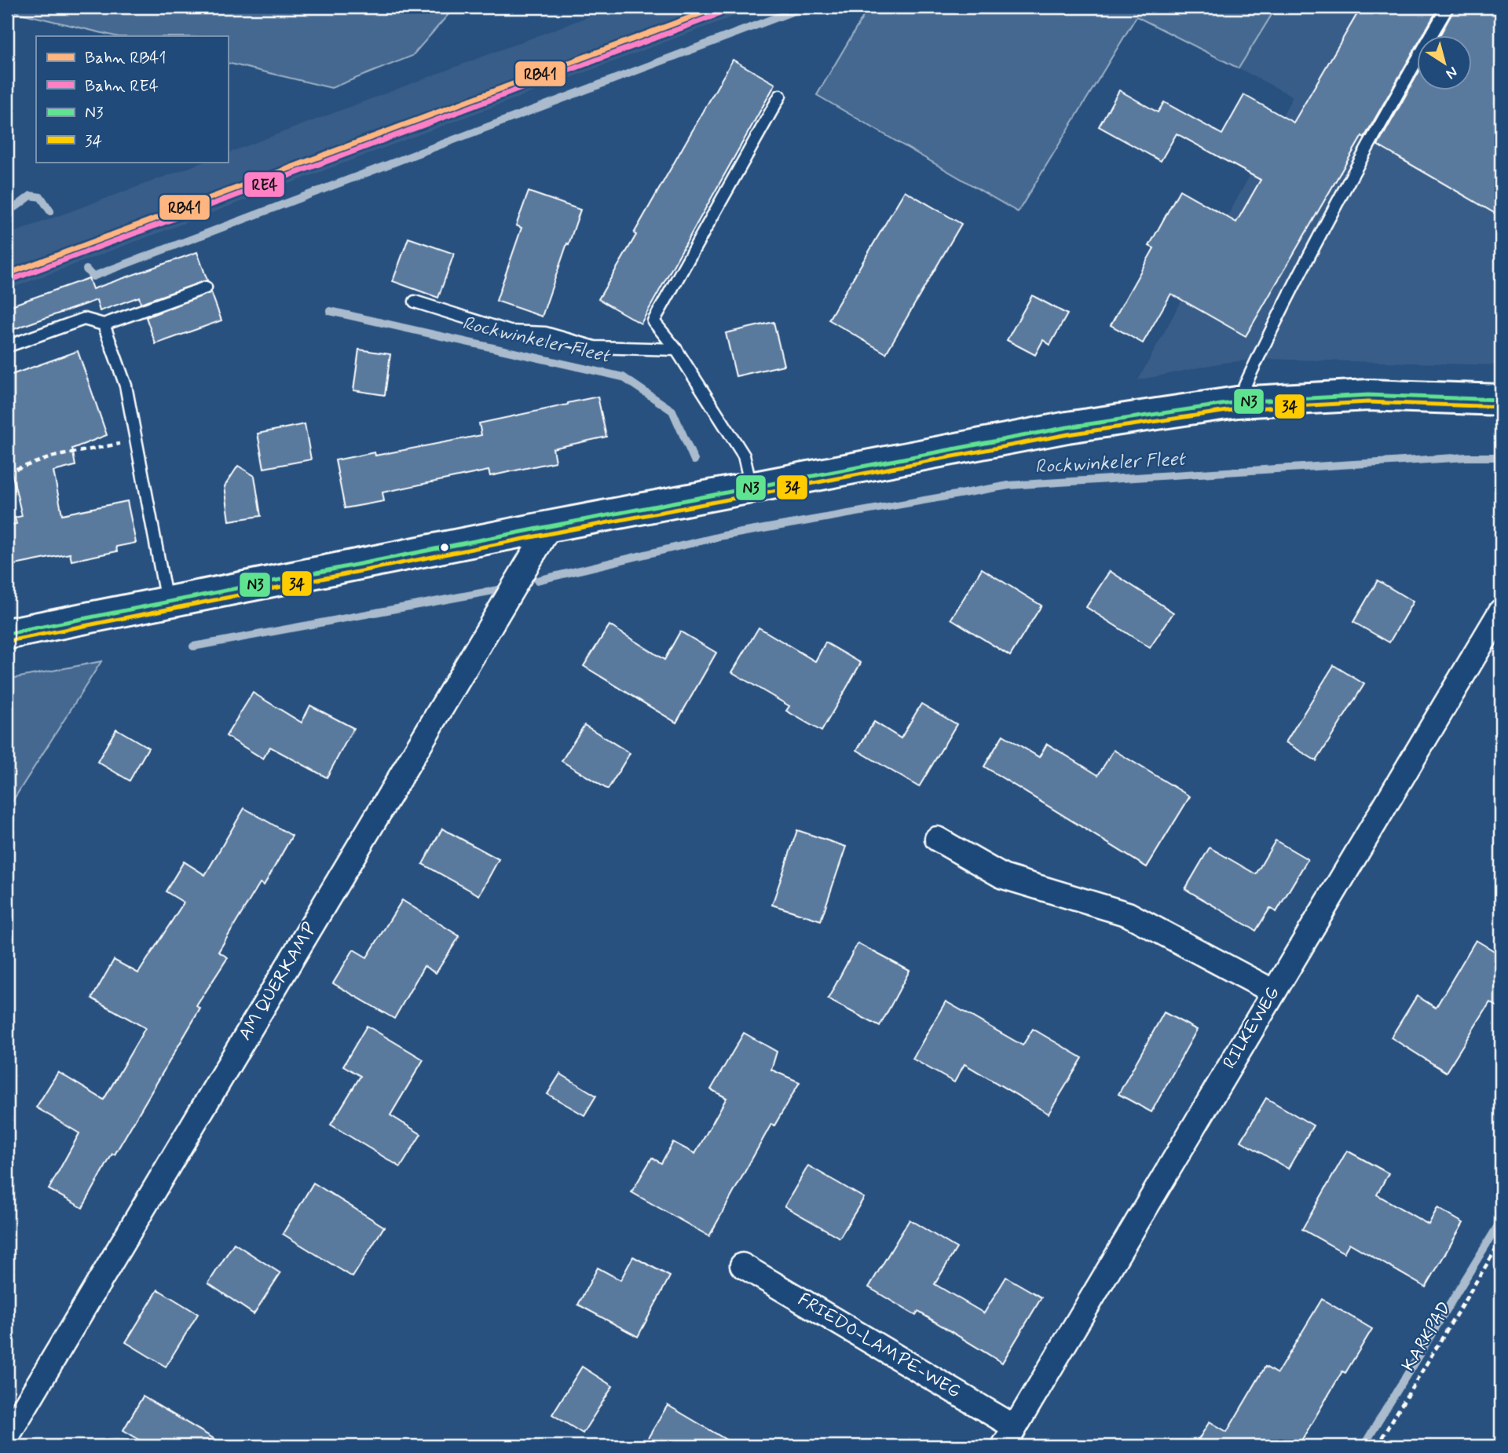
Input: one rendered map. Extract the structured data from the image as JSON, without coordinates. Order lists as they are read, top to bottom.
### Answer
{
  "streets": {
    "street": ["AM QUERKAMP", "RILKEWEG", "FRIEDO-LAMPE-WEG"],
    "path": ["KARKPAD"]
  },
  "crossings": [
    ["RILKEWEG", "FRIEDO-LAMPE-WEG"]
  ],
  "water": ["Rockwinkeler Fleet"],
  "lines": [
    "rail line RB41",
    "rail line RE4",
    "transit line N3",
    "transit line 34"
  ],
  "legend": [
    "Bahn RB41",
    "Bahn RE4",
    "N3",
    "34"
  ],
  "north": "bottom right"
}
